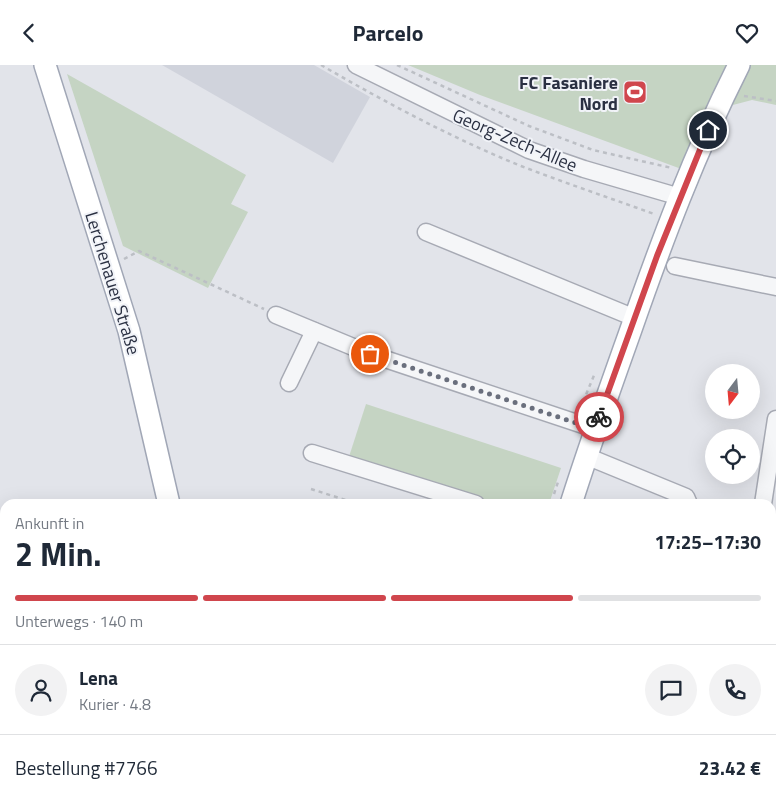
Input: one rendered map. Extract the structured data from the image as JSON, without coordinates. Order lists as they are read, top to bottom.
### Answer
{
  "streets": {
    "main road": ["Lerchenauer Straße"],
    "street": ["Georg-Zech-Allee"]
  },
  "places": {
    "sports": ["FC Fasaniere Nord"]
  },
  "north": "bottom",
  "page": {
    "header": "Parcelo",
    "heading": ["2 Min.", "Ankunft in", "17:25–17:30"],
    "panel": [
      "Lena",
      "Kurier · 4.8",
      "Bestellung #7766",
      "23.42 €"
    ],
    "bar": "Unterwegs · 140 m"
  }
}
